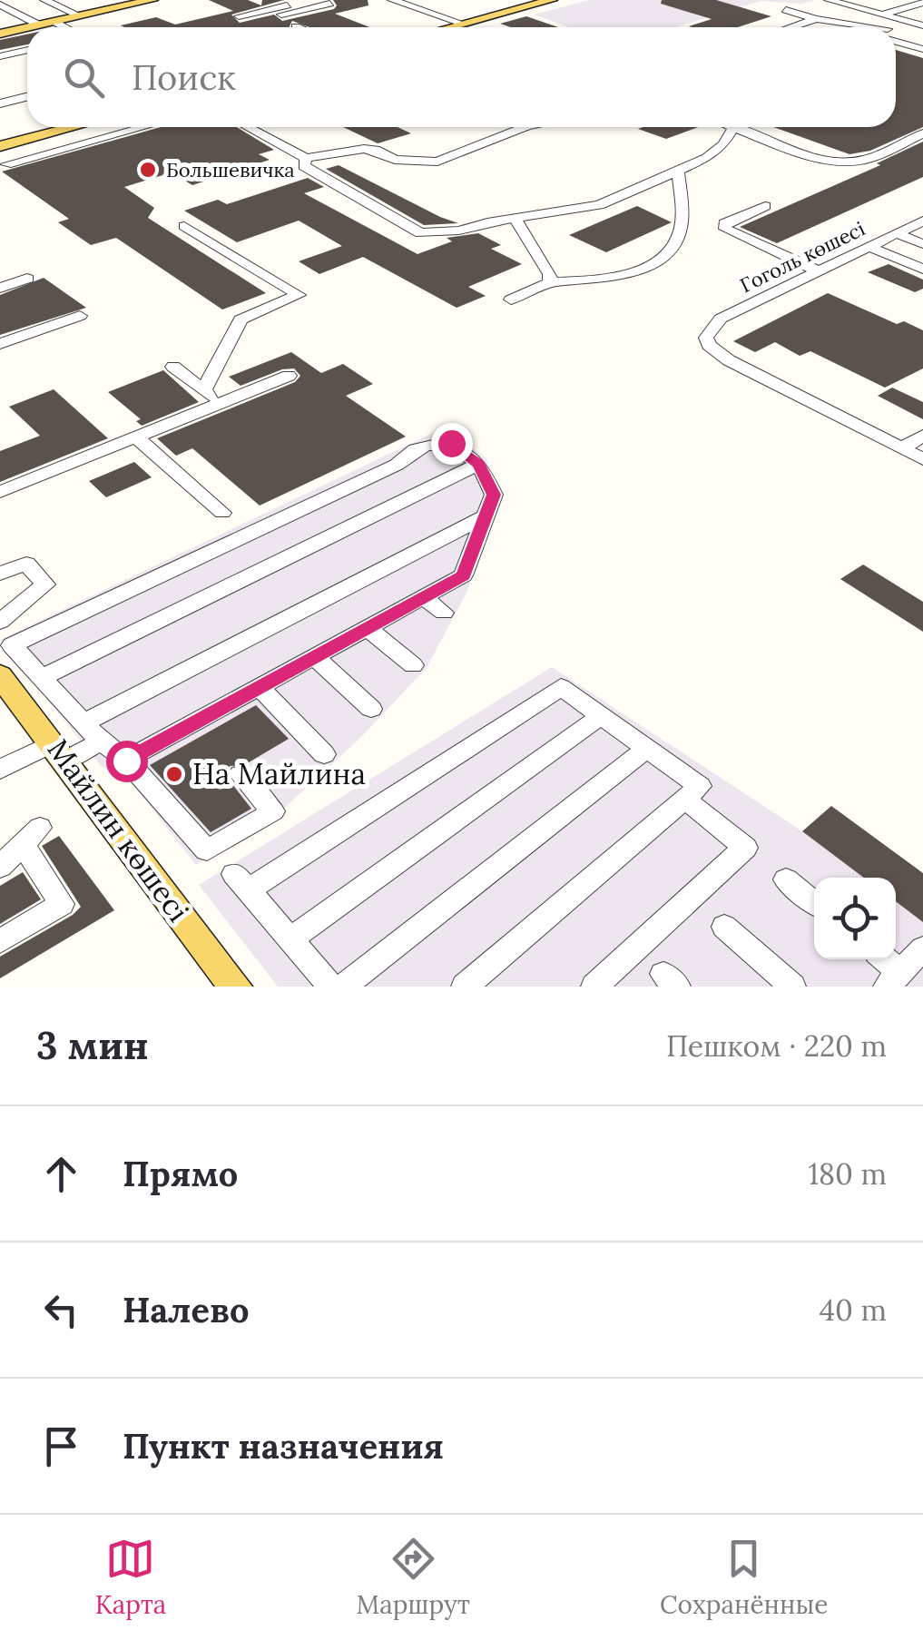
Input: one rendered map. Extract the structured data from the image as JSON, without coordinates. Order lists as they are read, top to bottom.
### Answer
{
  "streets": {
    "main road": ["Майлин көшесі"],
    "street": ["Гоголь көшесі"]
  },
  "places": ["Большевичка", "На Майлина"],
  "page": {
    "search": "Поиск",
    "heading": ["3 мин", "Пешком · 220 m"],
    "list": [
      ["Прямо", "180 m"],
      ["Налево", "40 m"],
      "Пункт назначения"
    ],
    "nav": ["Карта", "Маршрут", "Сохранённые"]
  }
}
